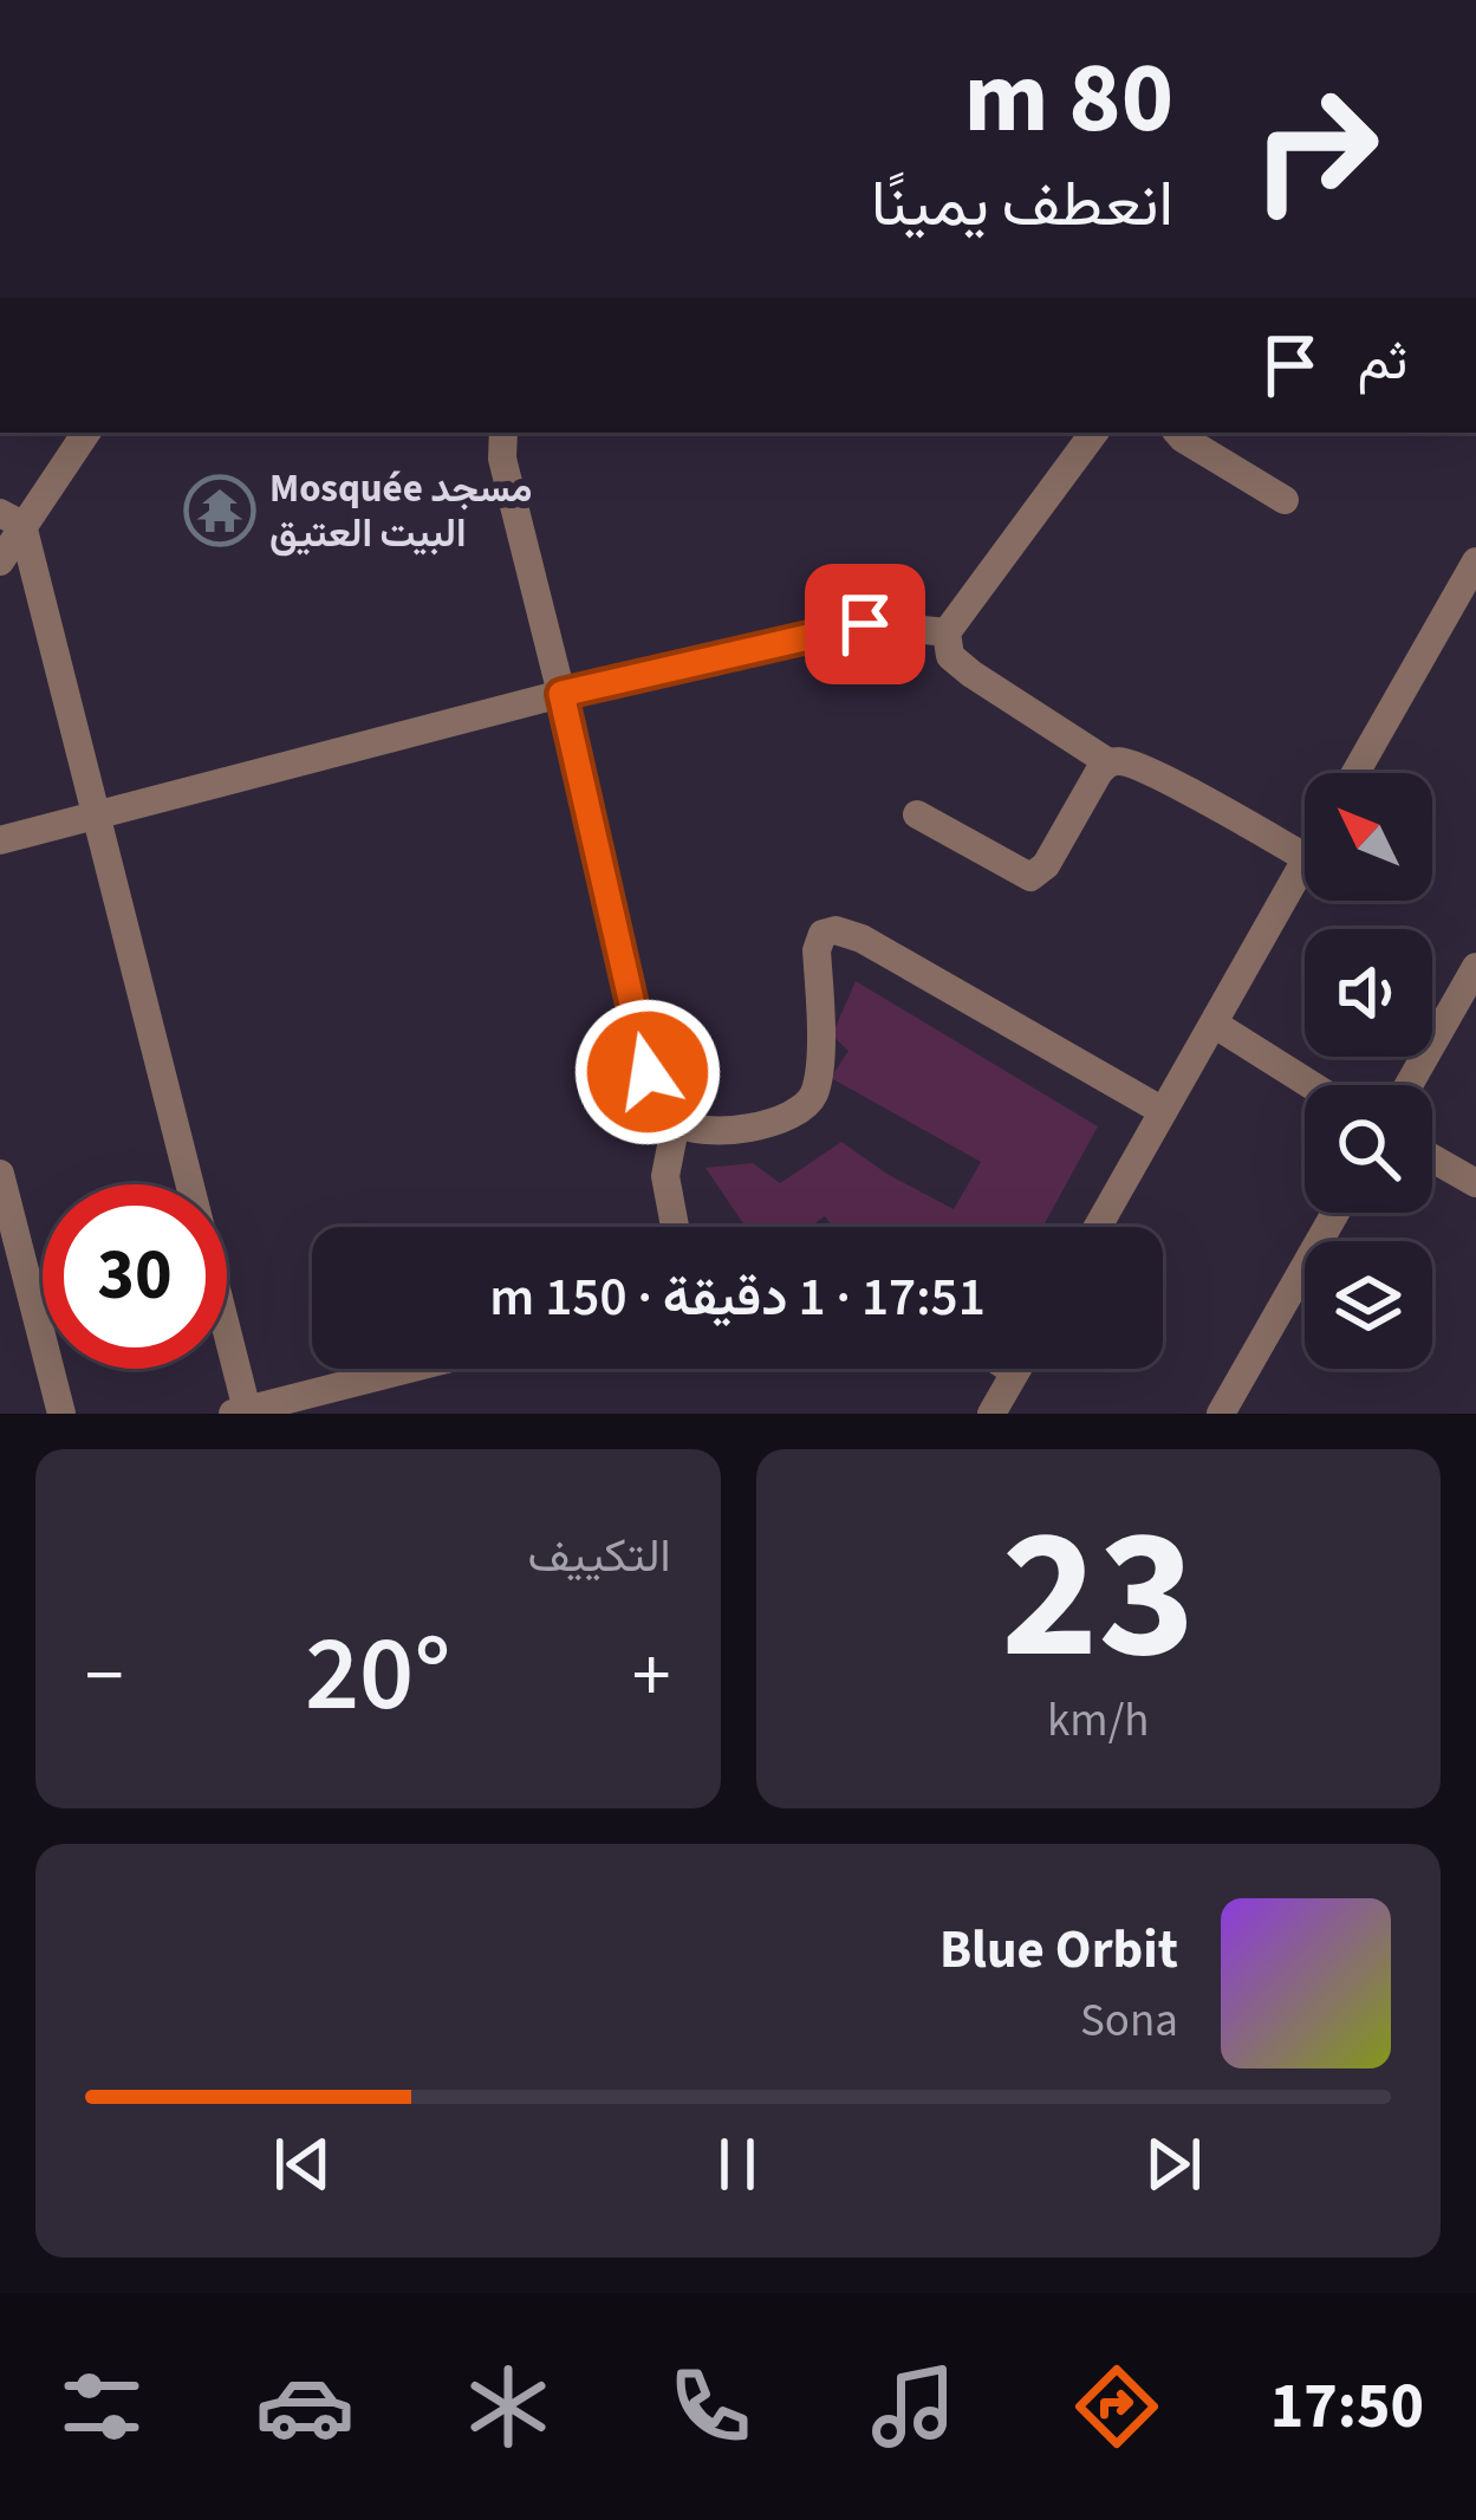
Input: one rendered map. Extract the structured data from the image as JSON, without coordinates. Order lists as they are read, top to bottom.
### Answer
{
  "places": {
    "temple": ["Mosquée مسجد البيت العتيق"]
  },
  "north": "top left",
  "page": {
    "turn": ["80 m", "انعطف يمينًا"],
    "then": "ثم",
    "limit": "30",
    "trip": "17:51 · 1 دقيقة · 150 m",
    "tile": [
      ["23", "km/h"],
      "التكييف"
    ],
    "heat": ["−", "20°", "+"],
    "song": ["Blue Orbit", "Sona"],
    "tabs": "17:50"
  }
}
